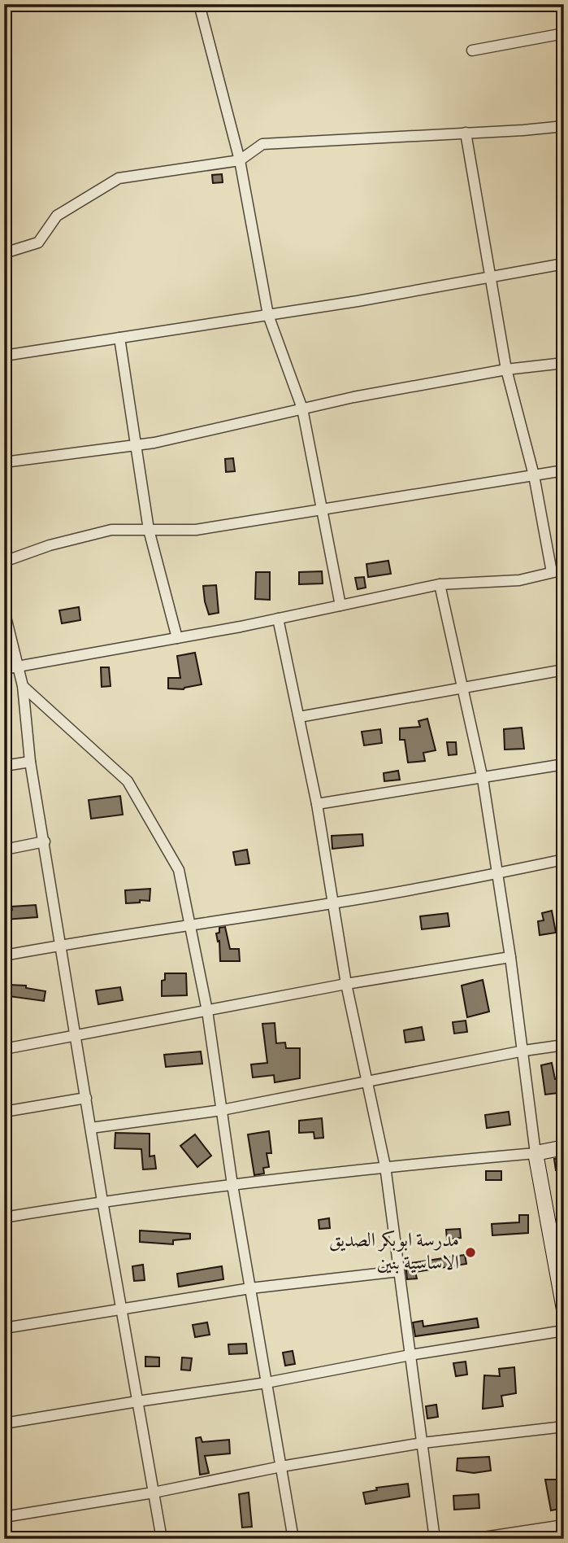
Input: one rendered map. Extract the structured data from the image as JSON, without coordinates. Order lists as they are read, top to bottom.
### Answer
{
  "places": ["مدرسة ابوبكر الصديق الاساسية بنين"]
}
